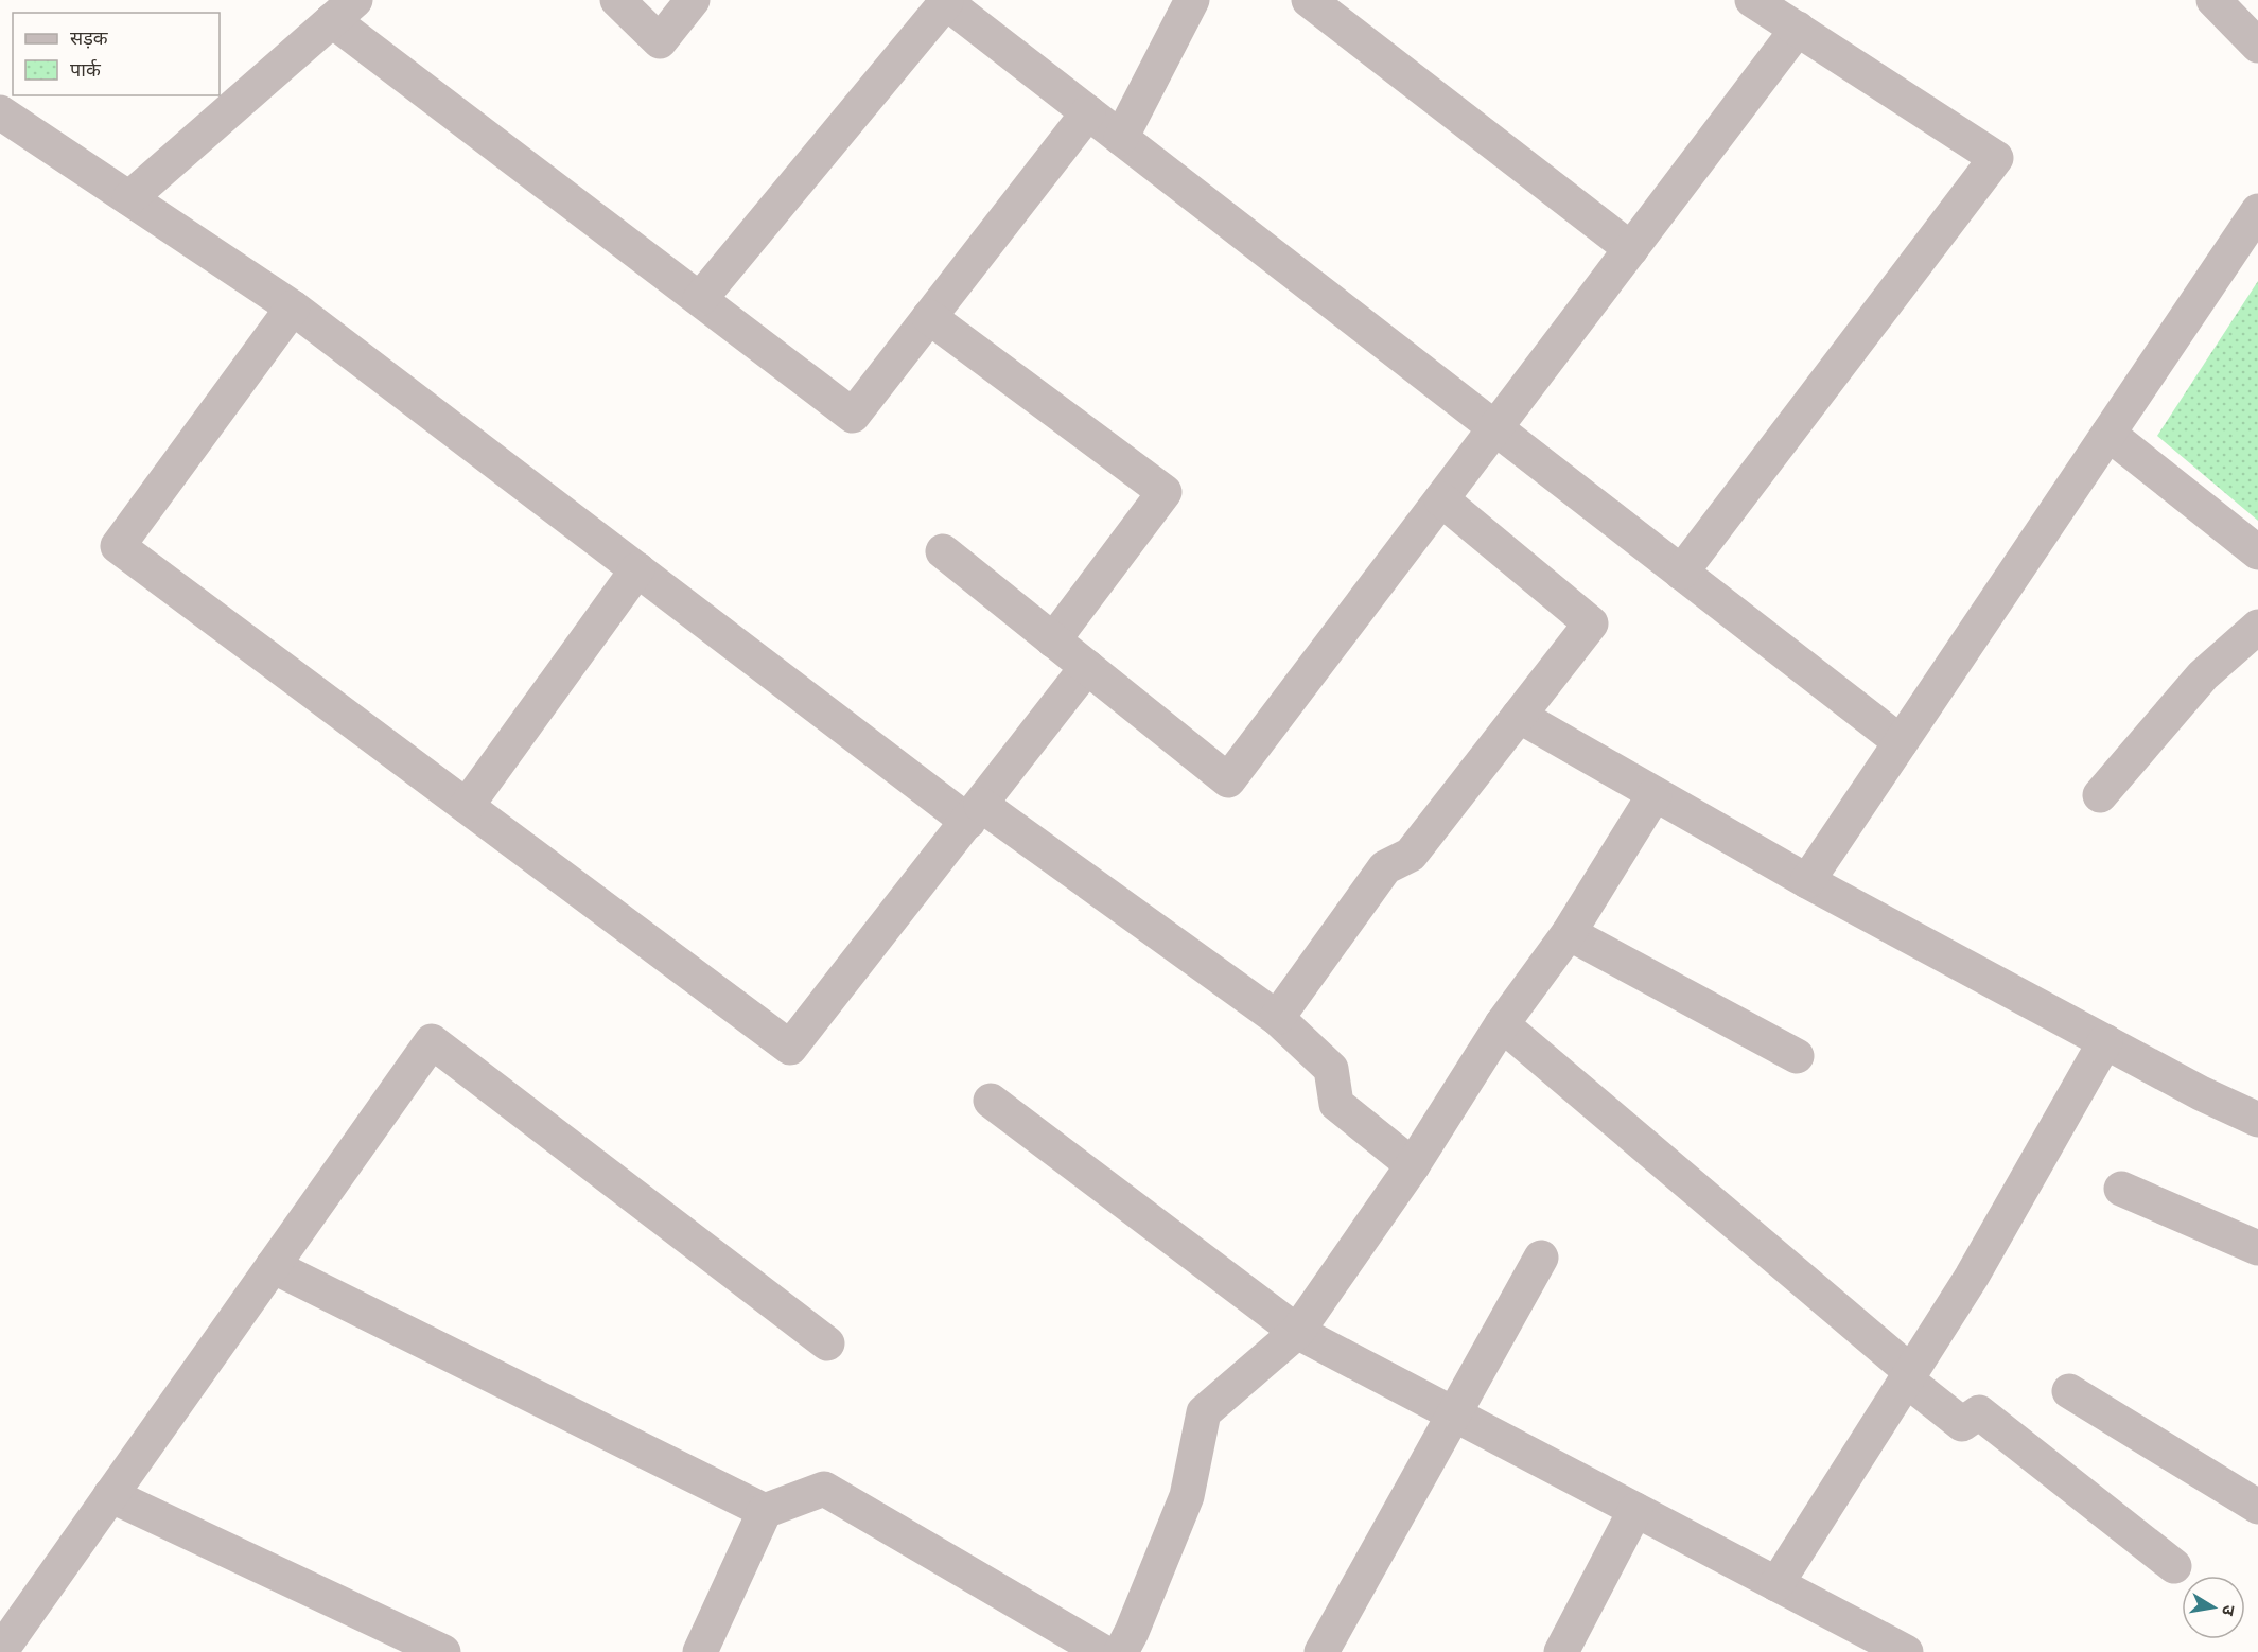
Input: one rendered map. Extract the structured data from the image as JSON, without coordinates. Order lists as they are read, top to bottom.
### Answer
{
  "legend": ["सड़क", "पार्क"],
  "north": "right"
}
